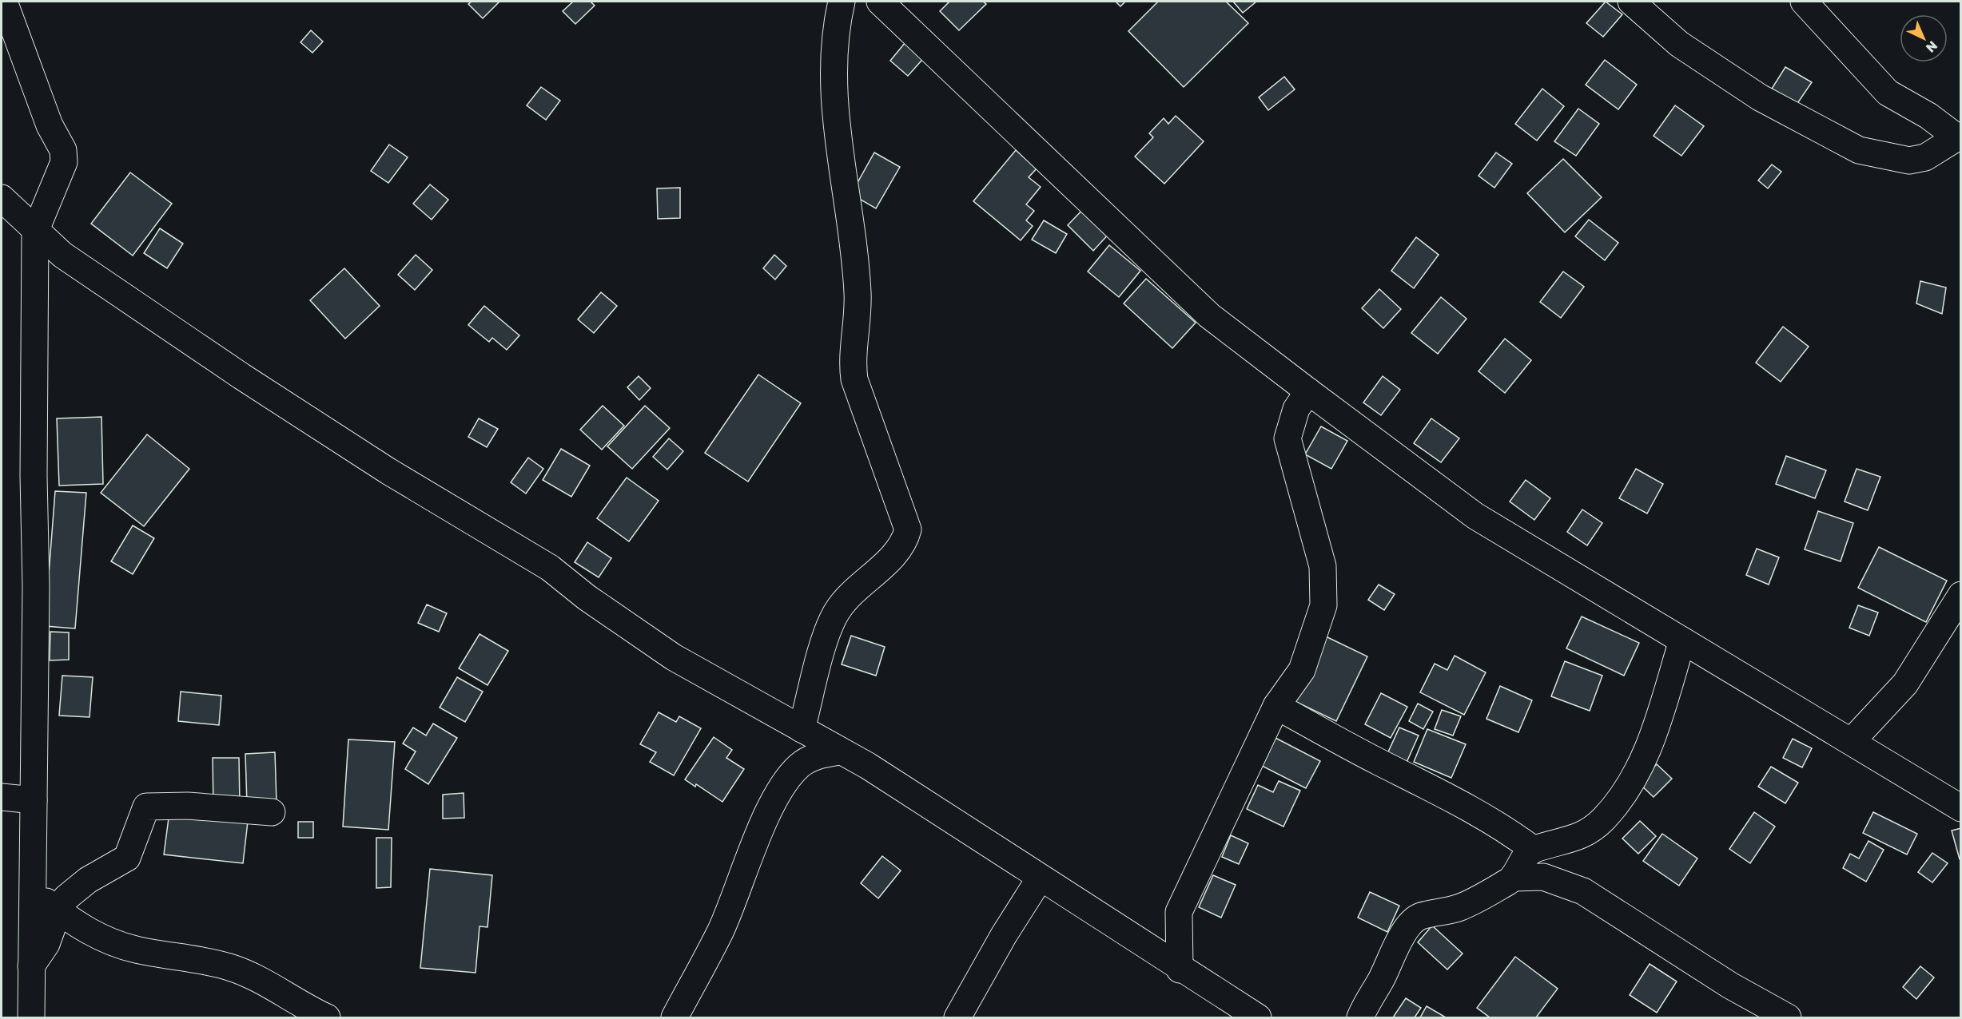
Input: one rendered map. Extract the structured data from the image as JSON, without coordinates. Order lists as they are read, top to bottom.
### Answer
{
  "north": "bottom right"
}
